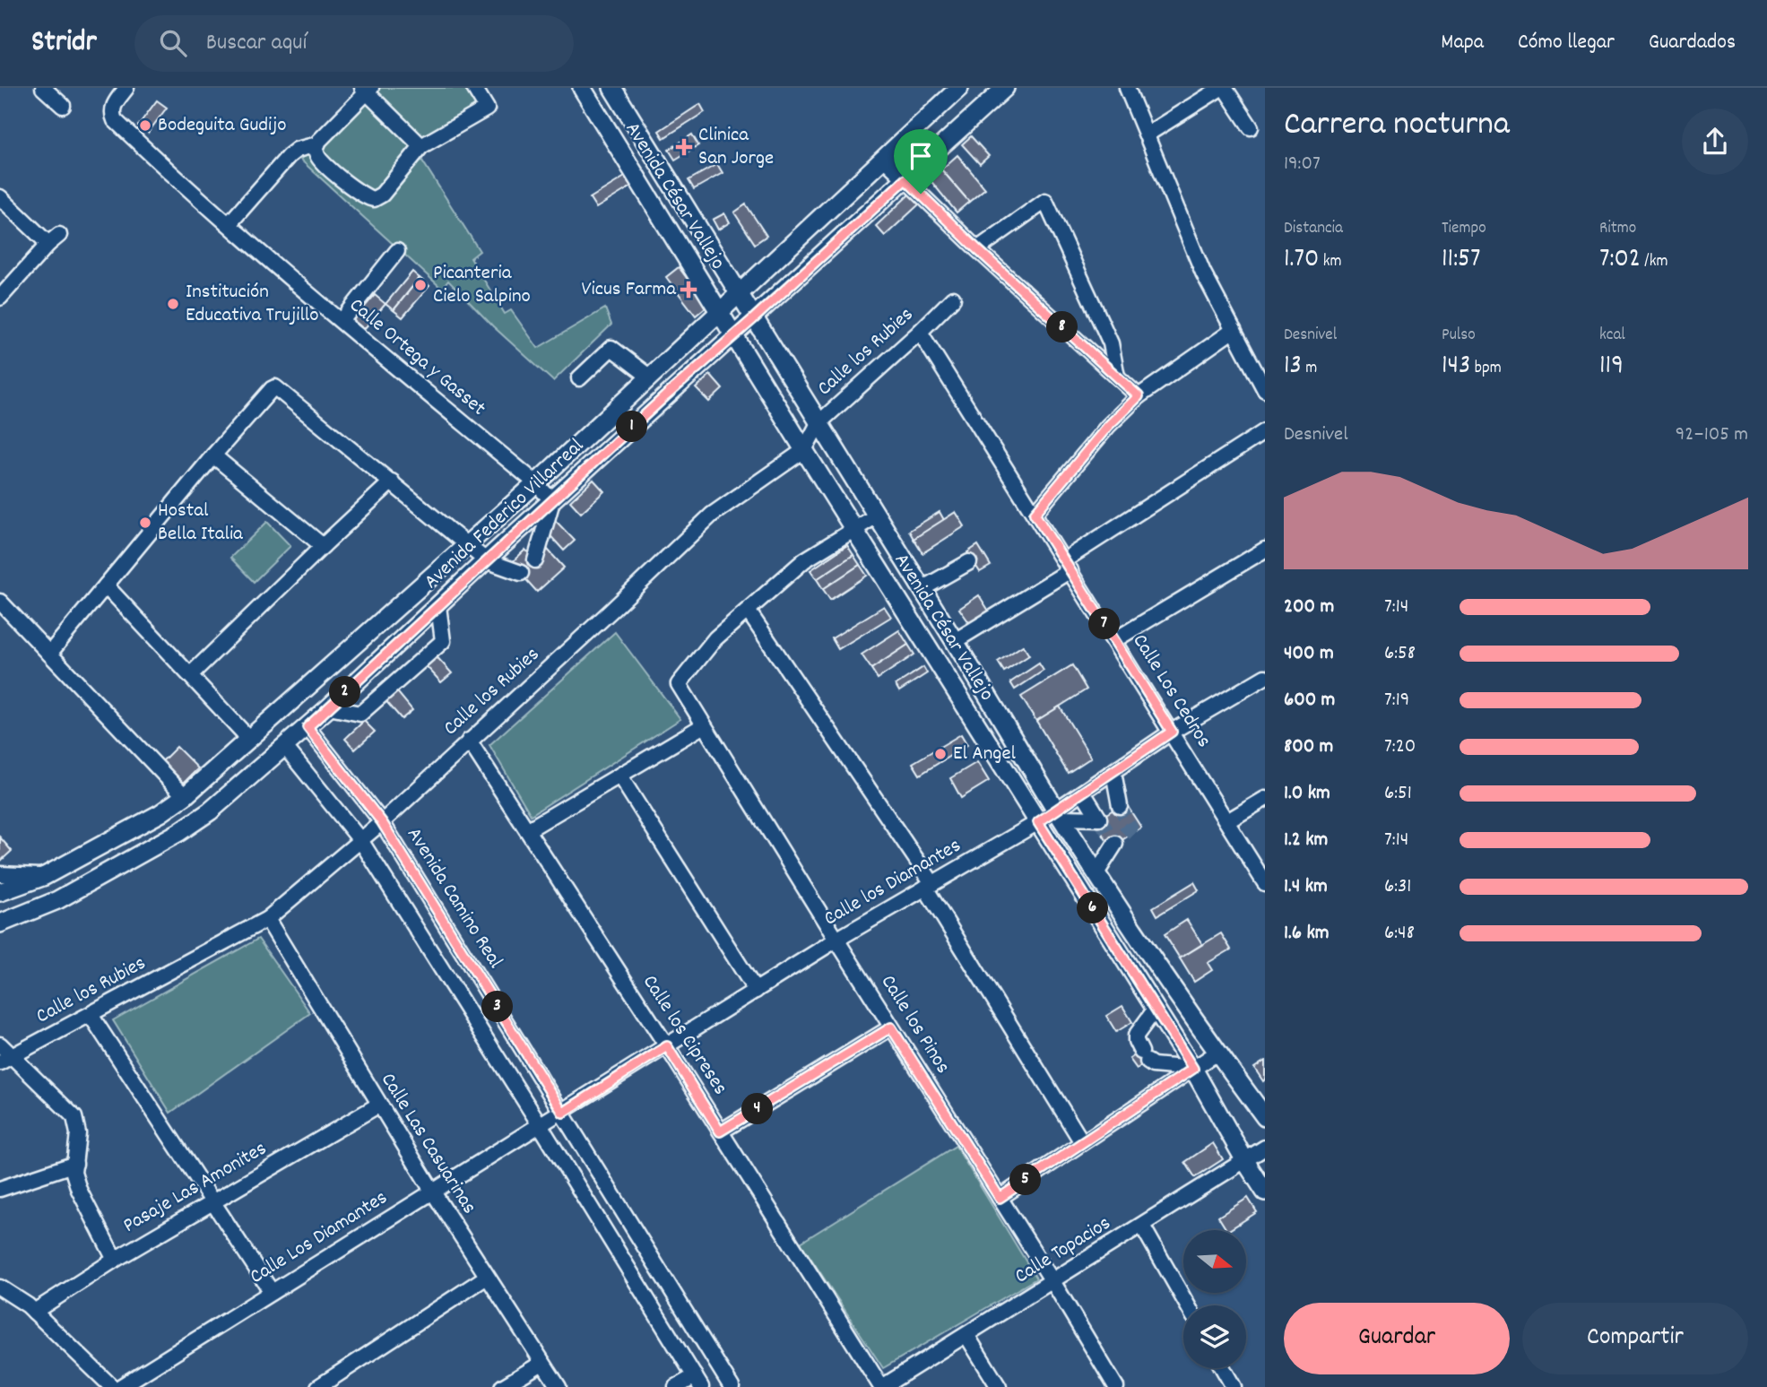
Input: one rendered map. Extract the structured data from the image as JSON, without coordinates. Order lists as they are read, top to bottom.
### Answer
{
  "streets": {
    "main road": ["Avenida César Vallejo", "Avenida Federico Villarreal"],
    "street": [
      "Calle los Rubies",
      "Calle Ortega y Gasset",
      "Calle Los Cedros",
      "Calle los Diamantes",
      "Avenida Camino Real",
      "Calle los Pinos",
      "Calle los Cipreses",
      "Calle Las Casuarinas",
      "Pasaje Las Amonites",
      "Calle Los Diamantes",
      "Calle Topacios"
    ]
  },
  "crossings": [
    ["Avenida César Vallejo", "Calle los Rubies"],
    ["Avenida César Vallejo", "Avenida Federico Villarreal"],
    ["Avenida César Vallejo", "Calle los Diamantes"],
    ["Avenida César Vallejo", "Calle Topacios"],
    ["Calle los Rubies", "Calle Los Cedros"],
    ["Calle los Rubies", "Avenida Camino Real"],
    ["Calle los Rubies", "Calle los Cipreses"],
    ["Calle los Rubies", "Calle Las Casuarinas"],
    ["Calle Ortega y Gasset", "Avenida Federico Villarreal"],
    ["Avenida Federico Villarreal", "Avenida Camino Real"],
    ["Calle Los Cedros", "Calle los Diamantes"],
    ["Calle los Diamantes", "Avenida Camino Real"],
    ["Calle los Diamantes", "Calle los Pinos"],
    ["Calle los Diamantes", "Calle los Cipreses"],
    ["Calle los Diamantes", "Calle Los Diamantes"],
    ["Calle los Pinos", "Calle Topacios"],
    ["Calle los Cipreses", "Calle Topacios"],
    ["Calle Las Casuarinas", "Pasaje Las Amonites"],
    ["Calle Las Casuarinas", "Calle Los Diamantes"]
  ],
  "places": {
    "other": [
      "Bodeguita Gudijo",
      "Picanteria Cielo Salpino",
      "Institución Educativa Trujillo",
      "Hostal Bella Italia",
      "El Angel"
    ],
    "health": ["Clinica San Jorge", "Vicus Farma"]
  },
  "north": "right",
  "page": {
    "header": "Stridr",
    "search": "Buscar aquí",
    "nav": ["Mapa", "Cómo llegar", "Guardados"],
    "heading": ["Carrera nocturna", "19:07"],
    "stats": [
      ["Distancia", "1.70 km"],
      ["Tiempo", "11:57"],
      ["Ritmo", "7:02 /km"],
      ["Desnivel", "13 m"],
      ["Pulso", "143 bpm"],
      ["kcal", "119"]
    ],
    "pins": [
      "8",
      "1",
      "7",
      "2",
      "6",
      "3",
      "4",
      "5"
    ],
    "chart": ["Desnivel", "92–105 m"],
    "list": [
      {
        "name": "200 m",
        "note": "7:14"
      },
      {
        "name": "400 m",
        "note": "6:58"
      },
      {
        "name": "600 m",
        "note": "7:19"
      },
      {
        "name": "800 m",
        "note": "7:20"
      },
      {
        "name": "1.0 km",
        "note": "6:51"
      },
      {
        "name": "1.2 km",
        "note": "7:14"
      },
      {
        "name": "1.4 km",
        "note": "6:31"
      },
      {
        "name": "1.6 km",
        "note": "6:48"
      }
    ],
    "buttons": ["Guardar", "Compartir"]
  }
}
